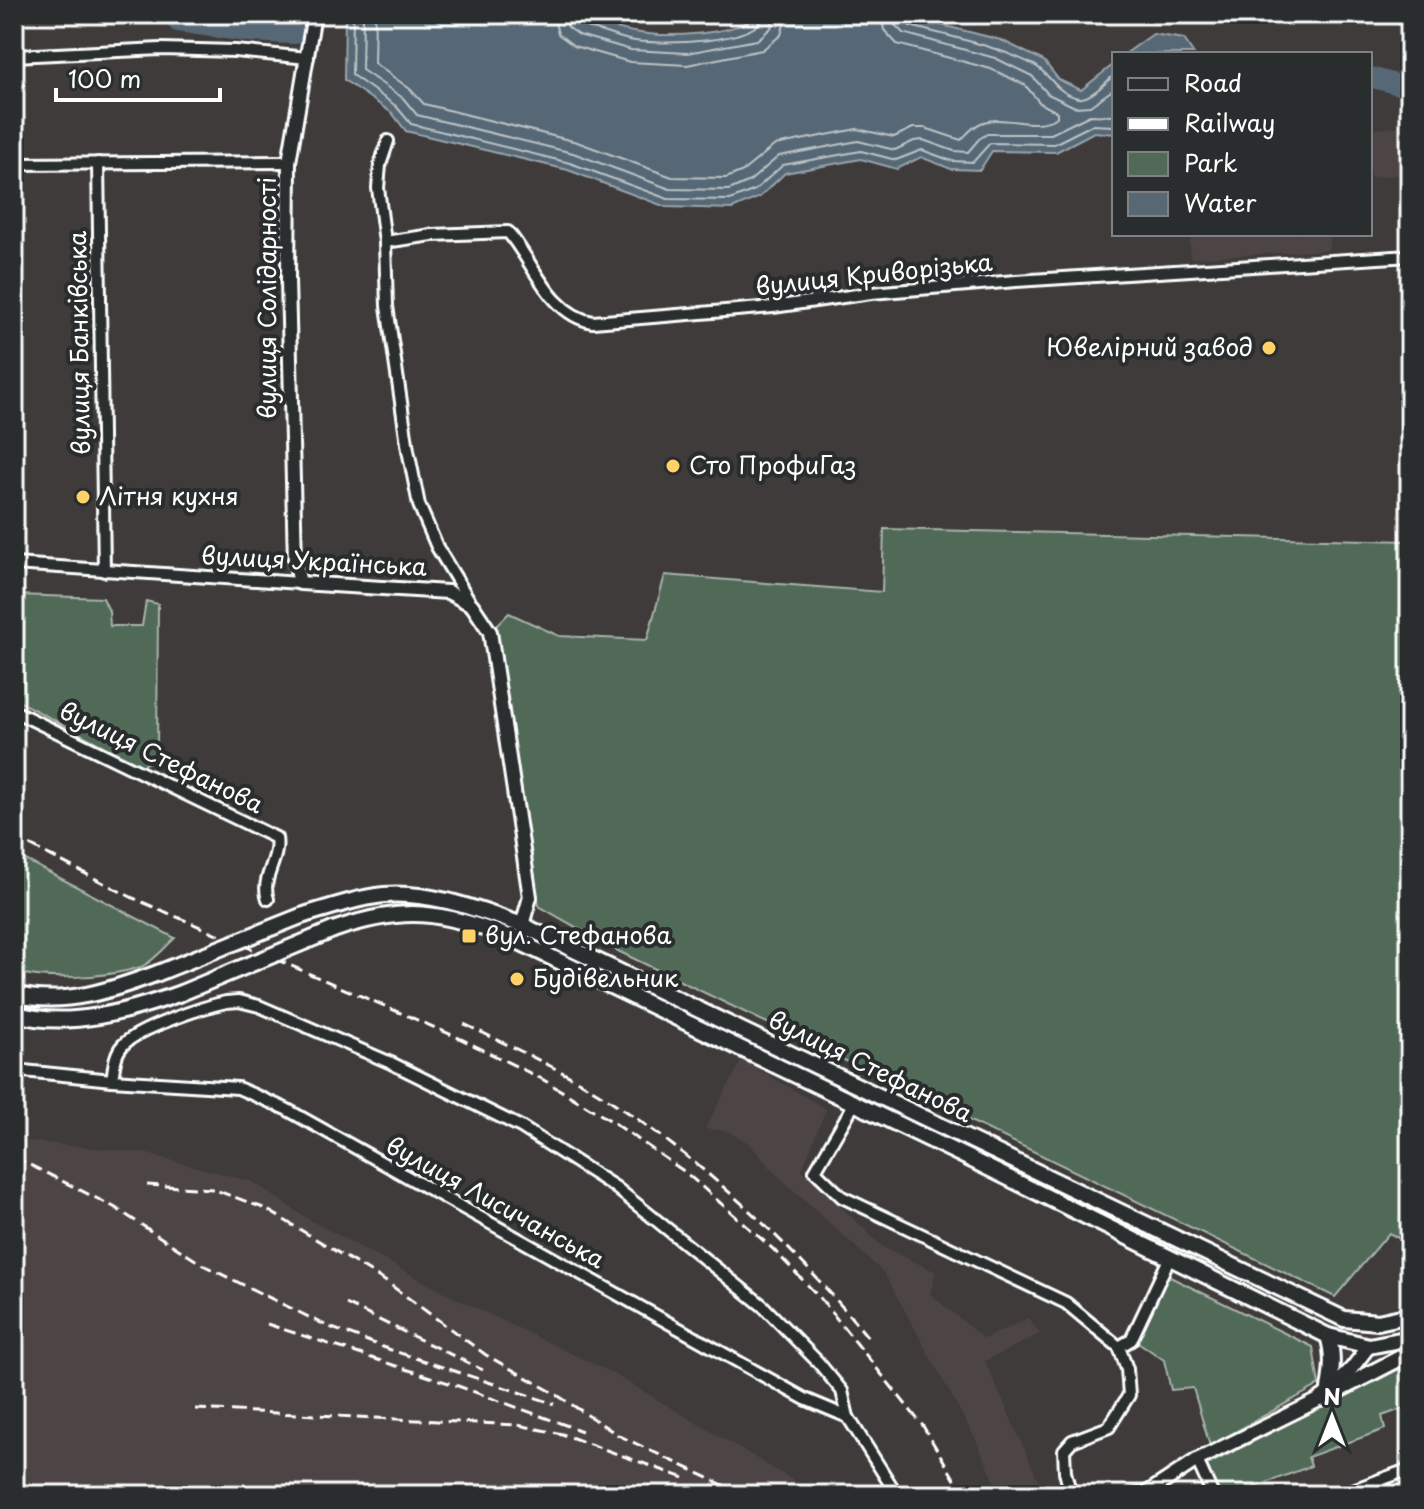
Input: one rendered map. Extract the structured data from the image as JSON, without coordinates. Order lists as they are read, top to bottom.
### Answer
{
  "streets": {
    "main road": ["вулиця Стефанова"],
    "street": [
      "вулиця Криворізька",
      "вулиця Солідарності",
      "вулиця Банківська",
      "вулиця Українська",
      "вулиця Лисичанська"
    ]
  },
  "crossings": [
    ["вулиця Солідарності", "вулиця Українська"],
    ["вулиця Банківська", "вулиця Українська"]
  ],
  "places": {
    "other": [
      "Ювелірний завод",
      "Сто ПрофиГаз",
      "Літня кухня",
      "Будівельник"
    ],
    "transit": ["вул. Стефанова"]
  },
  "legend": [
    "Road",
    "Railway",
    "Park",
    "Water"
  ],
  "scale_bar": "100 m",
  "north": "top"
}
